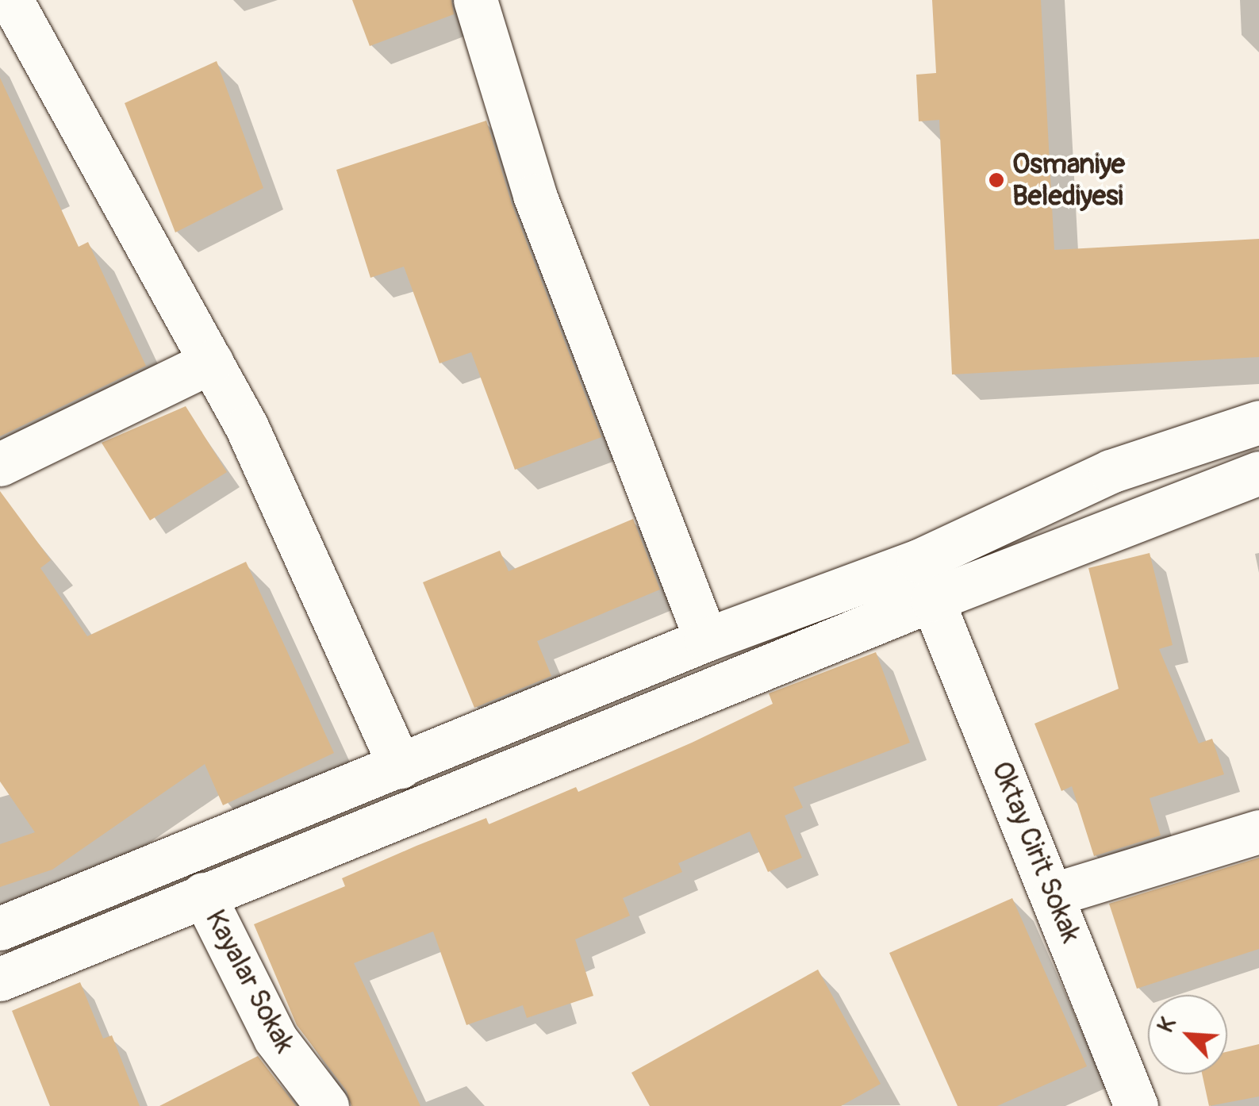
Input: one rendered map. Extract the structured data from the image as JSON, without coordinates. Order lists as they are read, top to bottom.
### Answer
{
  "streets": {
    "street": ["Oktay Cirit Sokak", "Kayalar Sokak"]
  },
  "places": ["Osmaniye Belediyesi"],
  "north": "top left"
}
